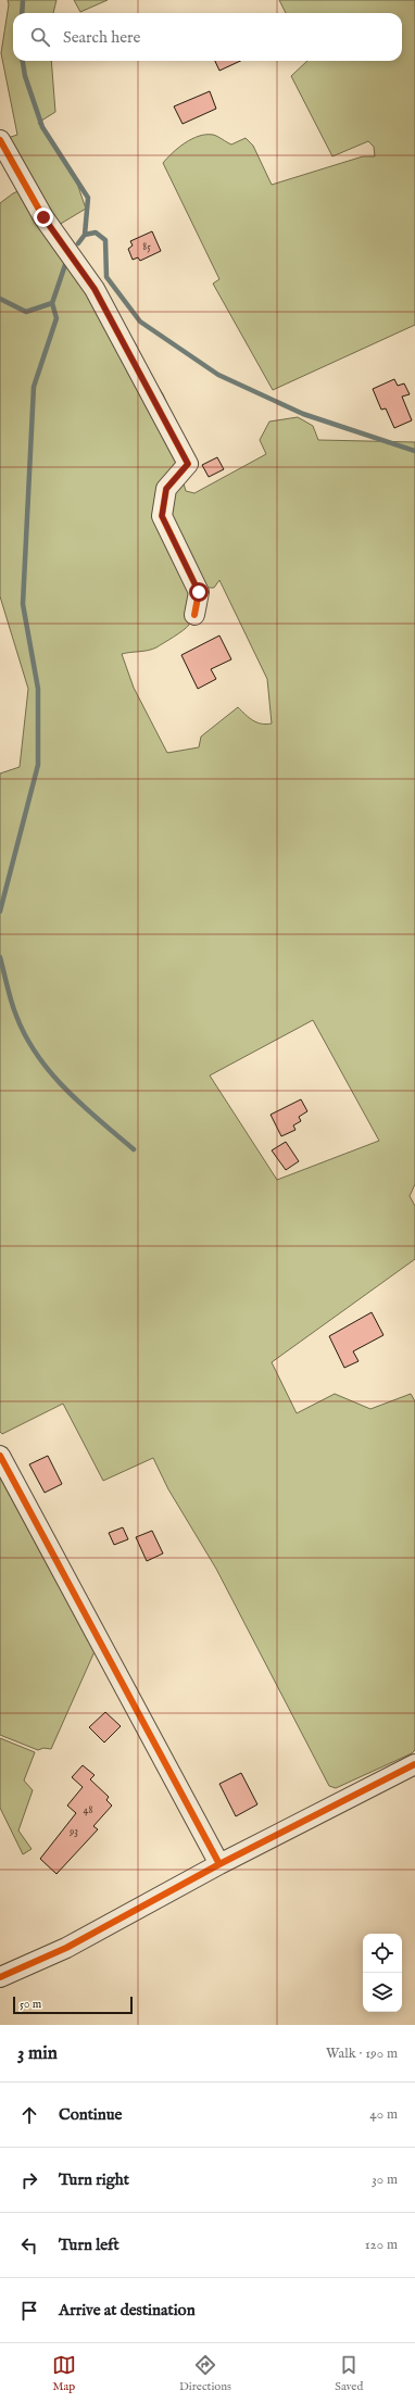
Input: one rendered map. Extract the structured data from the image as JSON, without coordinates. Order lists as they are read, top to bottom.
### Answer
{
  "house_numbers": ["85", "48", "93"],
  "scale_bar": "50 m",
  "page": {
    "search": "Search here",
    "scale": "50 m",
    "heading": ["3 min", "Walk · 190 m"],
    "list": [
      ["Continue", "40 m"],
      ["Turn right", "30 m"],
      ["Turn left", "120 m"],
      "Arrive at destination"
    ],
    "nav": ["Map", "Directions", "Saved"]
  }
}
